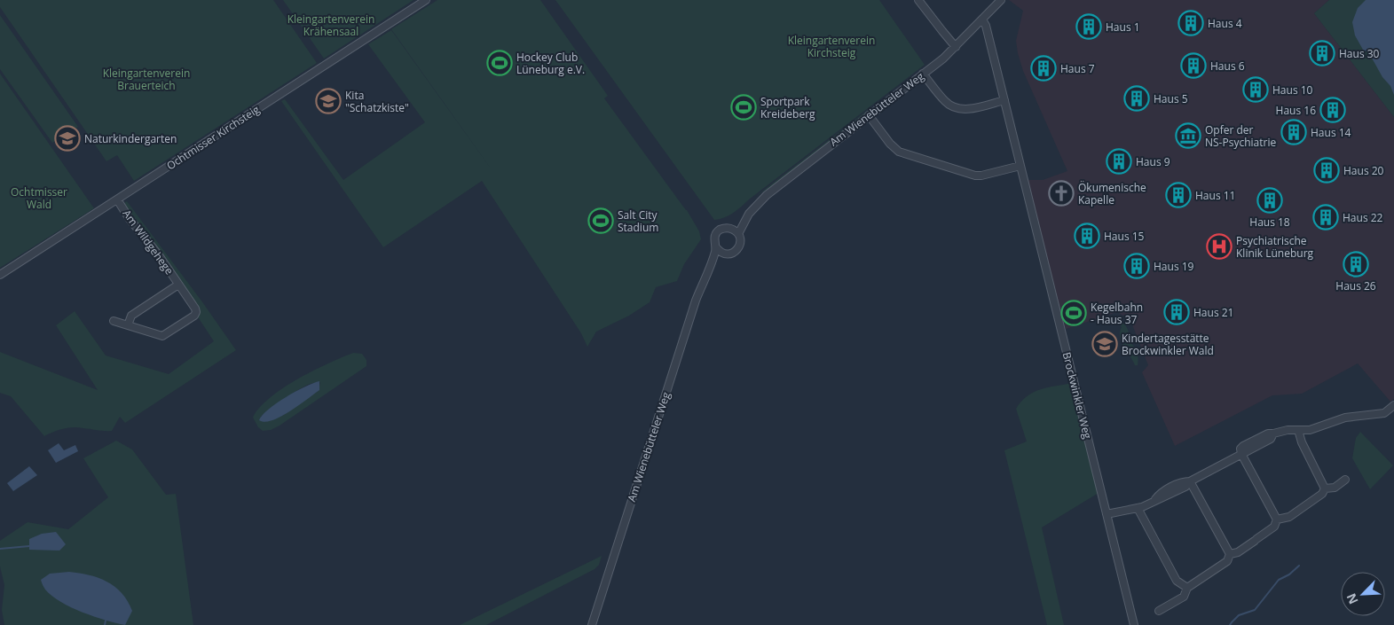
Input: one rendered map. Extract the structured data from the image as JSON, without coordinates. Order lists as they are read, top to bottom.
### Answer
{
  "streets": {
    "street": [
      "Am Wienebütteler Weg",
      "Ochtmisser Kirchsteig",
      "Am Wildgehege",
      "Brockwinkler Weg"
    ]
  },
  "crossings": [
    ["Am Wienebütteler Weg", "Brockwinkler Weg"],
    ["Ochtmisser Kirchsteig", "Am Wildgehege"]
  ],
  "parks": [
    "Kleingartenverein Krähensaal",
    "Kleingartenverein Kirchsteig",
    "Kleingartenverein Brauerteich",
    "Ochtmisser Wald"
  ],
  "places": {
    "building": [
      "Haus 4",
      "Haus 1",
      "Haus 30",
      "Haus 6",
      "Haus 7",
      "Haus 10",
      "Haus 5",
      "Haus 16",
      "Haus 14",
      "Haus 9",
      "Haus 20",
      "Haus 11",
      "Haus 18",
      "Haus 22",
      "Haus 15",
      "Haus 26",
      "Haus 19",
      "Haus 21"
    ],
    "sports": [
      "Hockey Club Lüneburg e.V.",
      "Sportpark Kreideberg",
      "Salt City Stadium",
      "Kegelbahn - Haus 37"
    ],
    "school or university": ["Kita \"Schatzkiste\"", "Naturkindergarten", "Kindertagesstätte Brockwinkler Wald"],
    "museum": ["Opfer der NS-Psychiatrie"],
    "church": ["Ökumenische Kapelle"],
    "hospital": ["Psychiatrische Klinik Lüneburg"]
  },
  "north": "bottom left"
}
